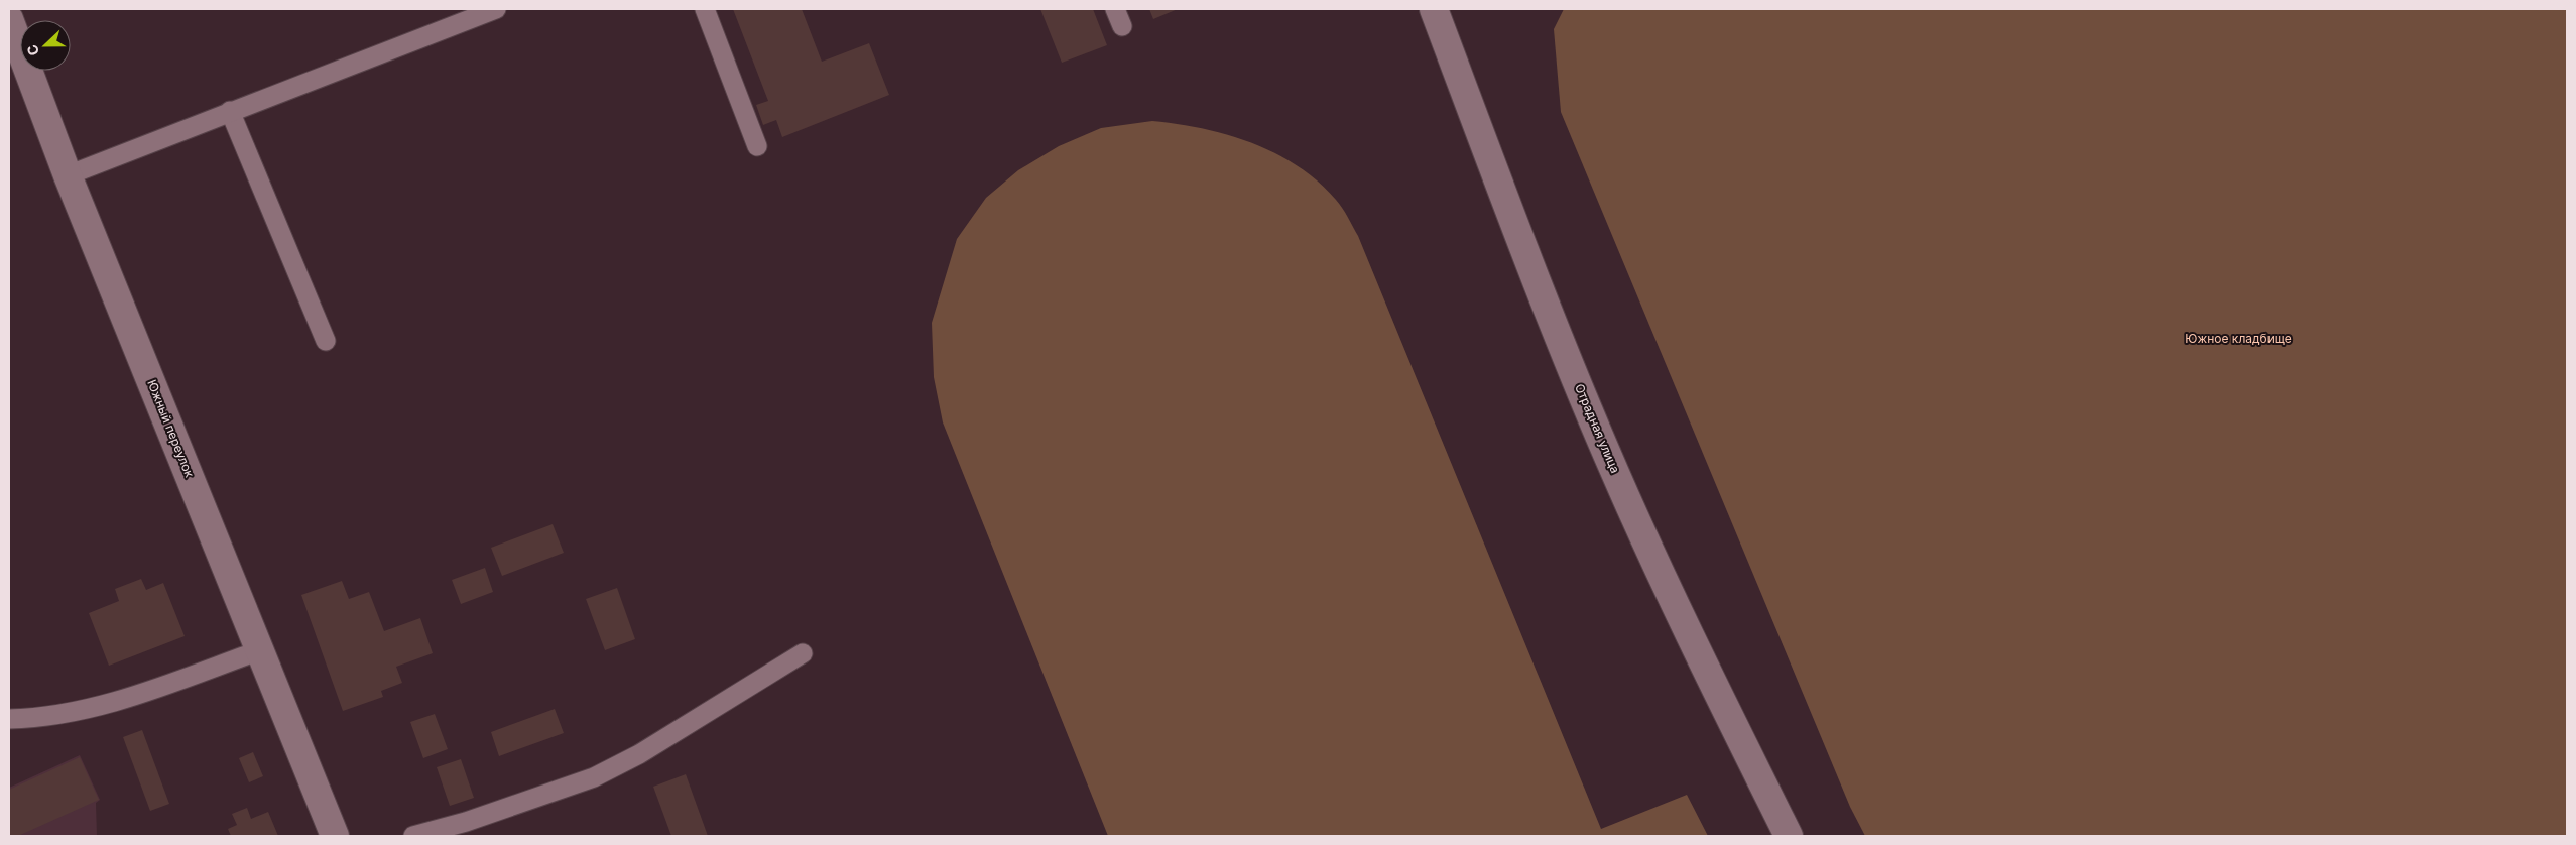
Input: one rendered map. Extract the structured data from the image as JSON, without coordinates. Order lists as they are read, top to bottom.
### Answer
{
  "streets": {
    "street": ["Южный переулок", "Отрадная улица"]
  },
  "parks": ["Южное кладбище"],
  "north": "left"
}
